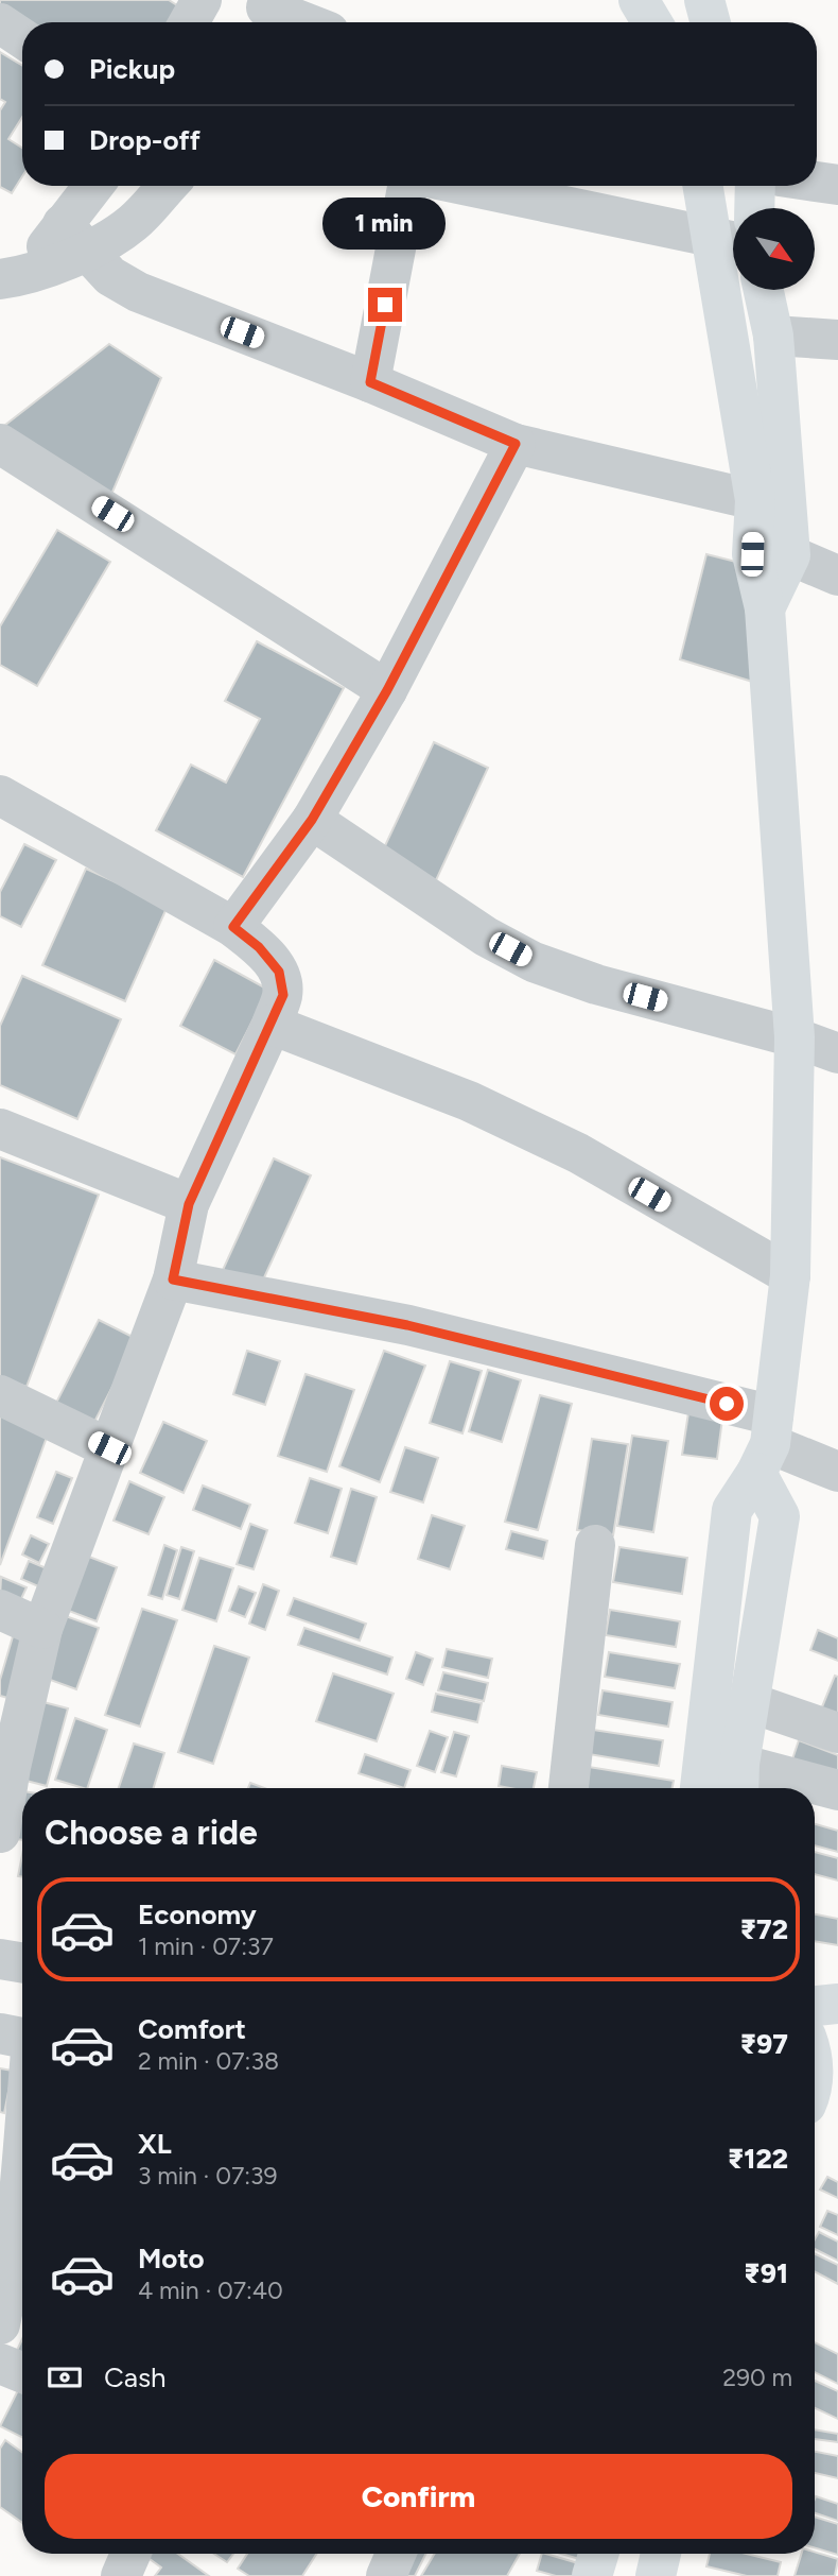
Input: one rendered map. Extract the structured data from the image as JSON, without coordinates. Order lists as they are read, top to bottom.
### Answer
{
  "north": "bottom right",
  "page": {
    "banner": ["Pickup", "Drop-off"],
    "bubble": "1 min",
    "heading": "Choose a ride",
    "list": [
      {
        "name": "Economy",
        "note": "1 min · 07:37",
        "value": "₹72"
      },
      {
        "name": "Comfort",
        "note": "2 min · 07:38",
        "value": "₹97"
      },
      {
        "name": "XL",
        "note": "3 min · 07:39",
        "value": "₹122"
      },
      {
        "name": "Moto",
        "note": "4 min · 07:40",
        "value": "₹91"
      }
    ],
    "pay": ["Cash", "290 m"],
    "buttons": "Confirm"
  }
}
